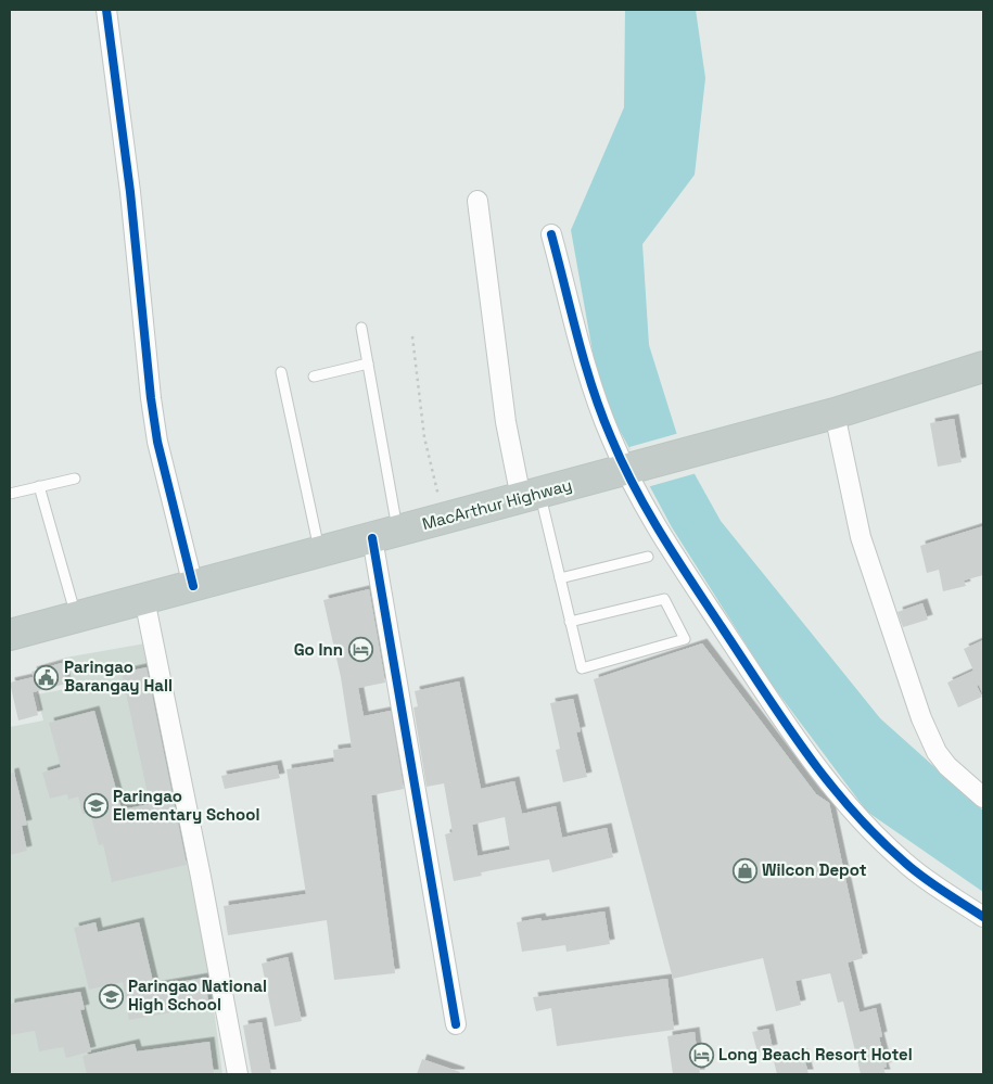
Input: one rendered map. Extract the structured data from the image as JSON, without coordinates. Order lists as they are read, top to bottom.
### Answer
{
  "streets": {
    "highway": ["MacArthur Highway"]
  },
  "places": {
    "hotel": ["Go Inn", "Long Beach Resort Hotel"],
    "public building": ["Paringao Barangay Hall"],
    "school or university": ["Paringao Elementary School", "Paringao National High School"],
    "shop": ["Wilcon Depot"]
  }
}
